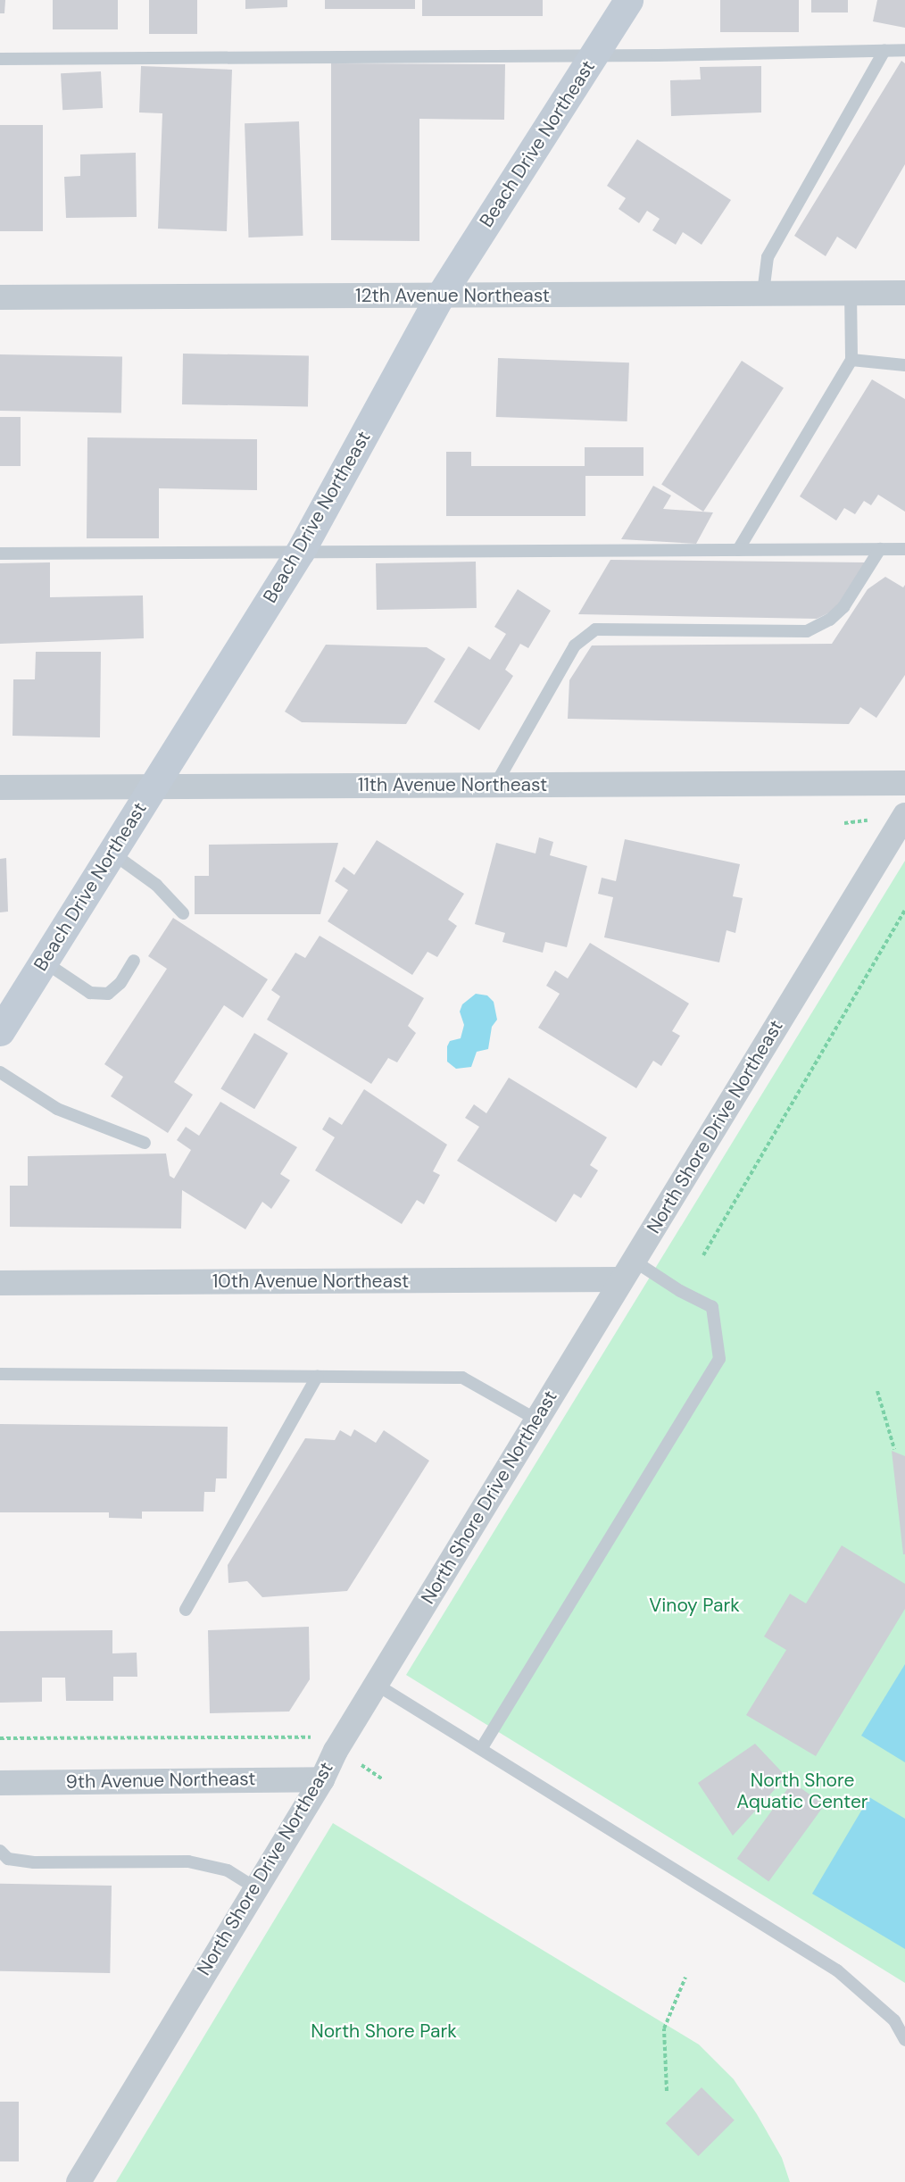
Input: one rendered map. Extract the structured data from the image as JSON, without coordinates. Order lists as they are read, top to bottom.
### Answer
{
  "streets": {
    "street": [
      "Beach Drive Northeast",
      "12th Avenue Northeast",
      "11th Avenue Northeast",
      "North Shore Drive Northeast",
      "10th Avenue Northeast",
      "9th Avenue Northeast"
    ]
  },
  "crossings": [
    ["Beach Drive Northeast", "12th Avenue Northeast"],
    ["Beach Drive Northeast", "11th Avenue Northeast"],
    ["North Shore Drive Northeast", "10th Avenue Northeast"],
    ["North Shore Drive Northeast", "9th Avenue Northeast"]
  ],
  "parks": ["Vinoy Park", "North Shore Aquatic Center", "North Shore Park"]
}
